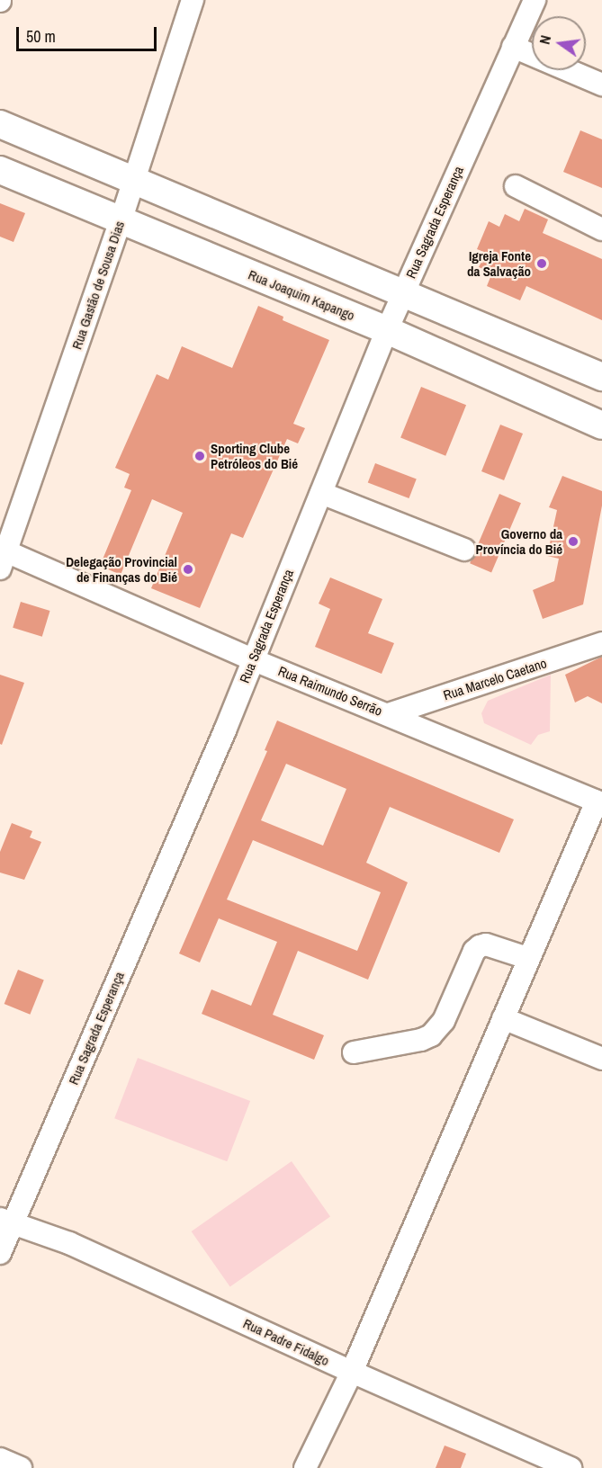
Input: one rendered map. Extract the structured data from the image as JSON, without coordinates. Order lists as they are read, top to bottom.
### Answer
{
  "streets": {
    "main road": ["Rua Joaquim Kapango"],
    "street": [
      "Rua Sagrada Esperança",
      "Rua Gastão de Sousa Dias",
      "Rua Marcelo Caetano",
      "Rua Raimundo Serrão",
      "Rua Padre Fidalgo"
    ]
  },
  "crossings": [
    ["Rua Sagrada Esperança", "Rua Joaquim Kapango"],
    ["Rua Sagrada Esperança", "Rua Raimundo Serrão"],
    ["Rua Sagrada Esperança", "Rua Padre Fidalgo"],
    ["Rua Gastão de Sousa Dias", "Rua Joaquim Kapango"],
    ["Rua Gastão de Sousa Dias", "Rua Raimundo Serrão"],
    ["Rua Marcelo Caetano", "Rua Raimundo Serrão"]
  ],
  "places": [
    "Igreja Fonte da Salvação",
    "Sporting Clube Petróleos do Bié",
    "Governo da Província do Bié",
    "Delegação Provincial de Finanças do Bié"
  ],
  "scale_bar": "50 m",
  "north": "left"
}
